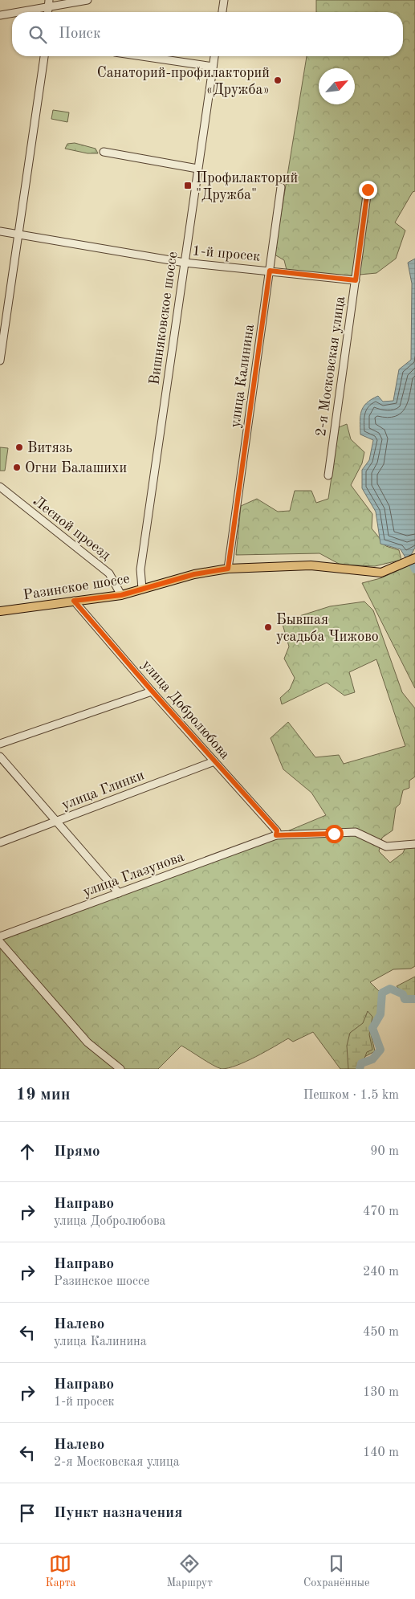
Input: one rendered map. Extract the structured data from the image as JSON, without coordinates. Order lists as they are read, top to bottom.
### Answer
{
  "streets": {
    "main road": ["Разинское шоссе"],
    "street": [
      "1-й просек",
      "Вишняковское шоссе",
      "2-я Московская улица",
      "улица Калинина",
      "Лесной проезд",
      "улица Добролюбова",
      "улица Глинки",
      "улица Глазунова"
    ]
  },
  "crossings": [
    ["1-й просек", "Вишняковское шоссе"],
    ["1-й просек", "2-я Московская улица"],
    ["1-й просек", "улица Калинина"],
    ["Вишняковское шоссе", "Разинское шоссе"],
    ["улица Калинина", "Разинское шоссе"],
    ["Лесной проезд", "Разинское шоссе"],
    ["Разинское шоссе", "улица Добролюбова"],
    ["улица Добролюбова", "улица Глинки"],
    ["улица Добролюбова", "улица Глазунова"]
  ],
  "places": {
    "other": [
      "Санаторий-профилакторий «Дружба»",
      "Витязь",
      "Огни Балашихи",
      "Бывшая усадьба Чижово"
    ],
    "transit": ["Профилакторий \"Дружба\""]
  },
  "north": "top right",
  "page": {
    "search": "Поиск",
    "heading": ["19 мин", "Пешком · 1.5 km"],
    "list": [
      ["Прямо", "90 m"],
      ["Направо", "улица Добролюбова", "470 m"],
      ["Направо", "Разинское шоссе", "240 m"],
      ["Налево", "улица Калинина", "450 m"],
      ["Направо", "1-й просек", "130 m"],
      ["Налево", "2-я Московская улица", "140 m"],
      "Пункт назначения"
    ],
    "nav": ["Карта", "Маршрут", "Сохранённые"]
  }
}
